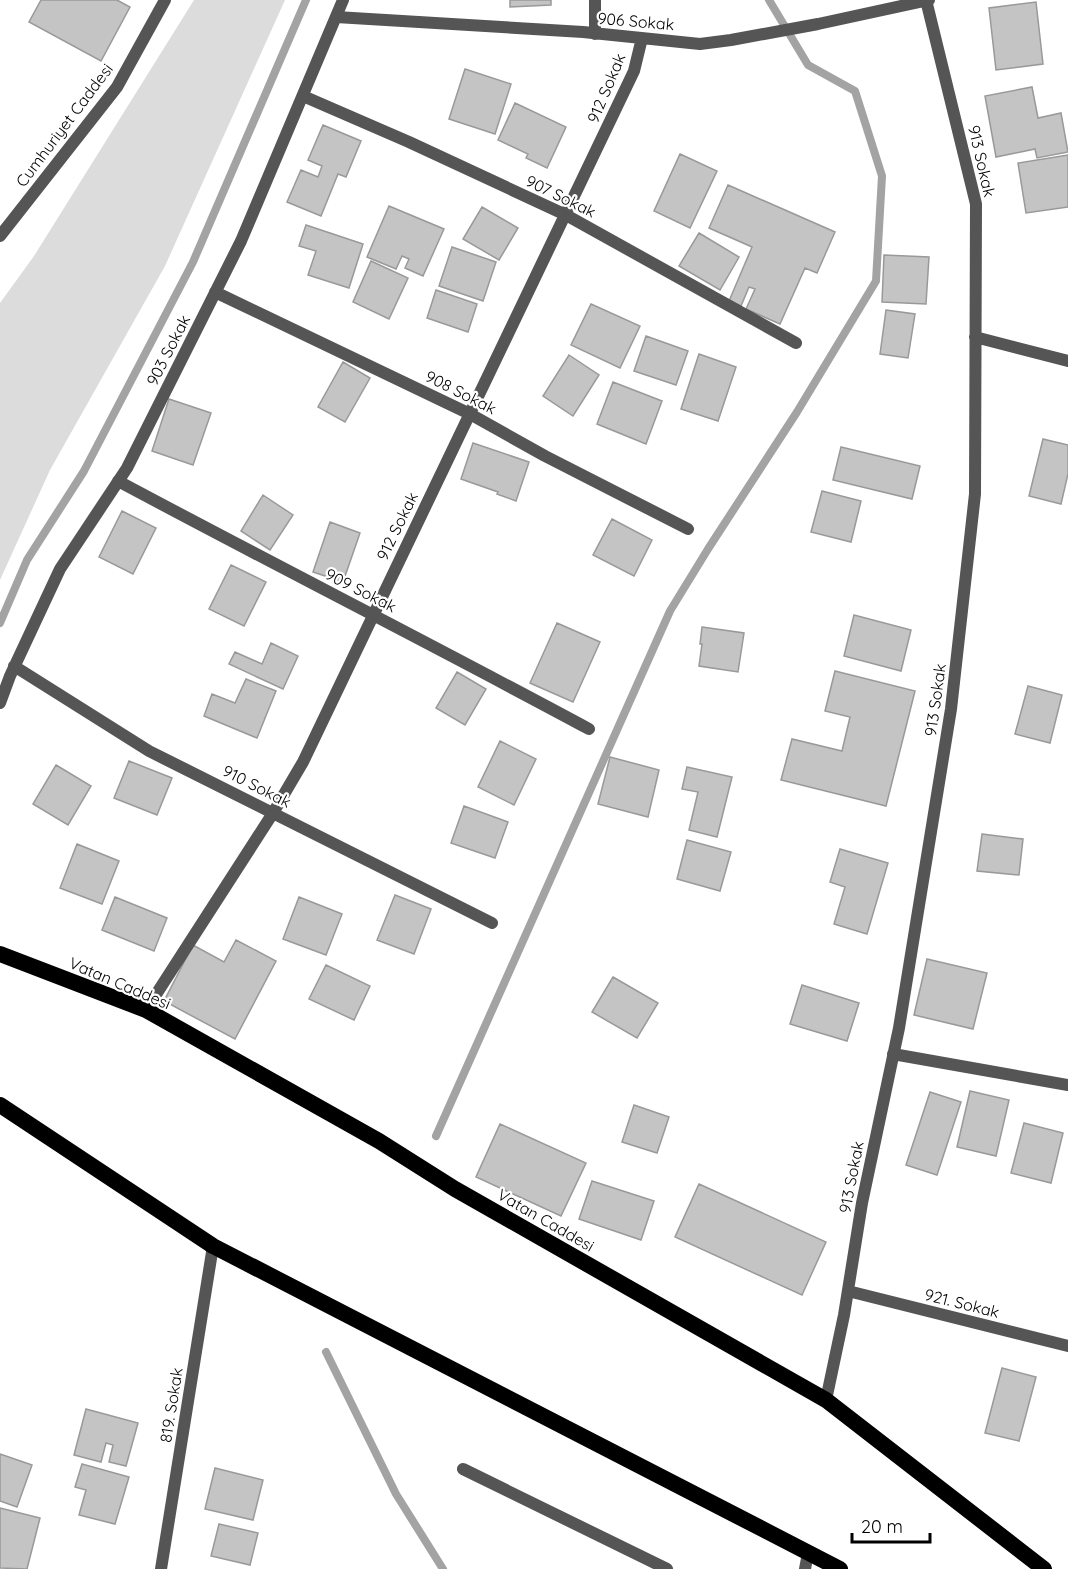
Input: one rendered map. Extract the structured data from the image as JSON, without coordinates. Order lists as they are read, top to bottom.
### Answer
{
  "streets": {
    "highway": ["Vatan Caddesi"],
    "street": [
      "906 Sokak",
      "912 Sokak",
      "Cumhuriyet Caddesi",
      "913 Sokak",
      "907 Sokak",
      "903 Sokak",
      "908 Sokak",
      "909 Sokak",
      "910 Sokak",
      "921. Sokak",
      "819. Sokak"
    ]
  },
  "crossings": [
    ["906 Sokak", "912 Sokak"],
    ["906 Sokak", "913 Sokak"],
    ["906 Sokak", "903 Sokak"],
    ["912 Sokak", "907 Sokak"],
    ["912 Sokak", "908 Sokak"],
    ["912 Sokak", "909 Sokak"],
    ["912 Sokak", "910 Sokak"],
    ["912 Sokak", "Vatan Caddesi"],
    ["913 Sokak", "Vatan Caddesi"],
    ["913 Sokak", "921. Sokak"],
    ["907 Sokak", "903 Sokak"],
    ["903 Sokak", "908 Sokak"],
    ["903 Sokak", "909 Sokak"],
    ["903 Sokak", "910 Sokak"]
  ],
  "scale_bar": "20 m"
}
